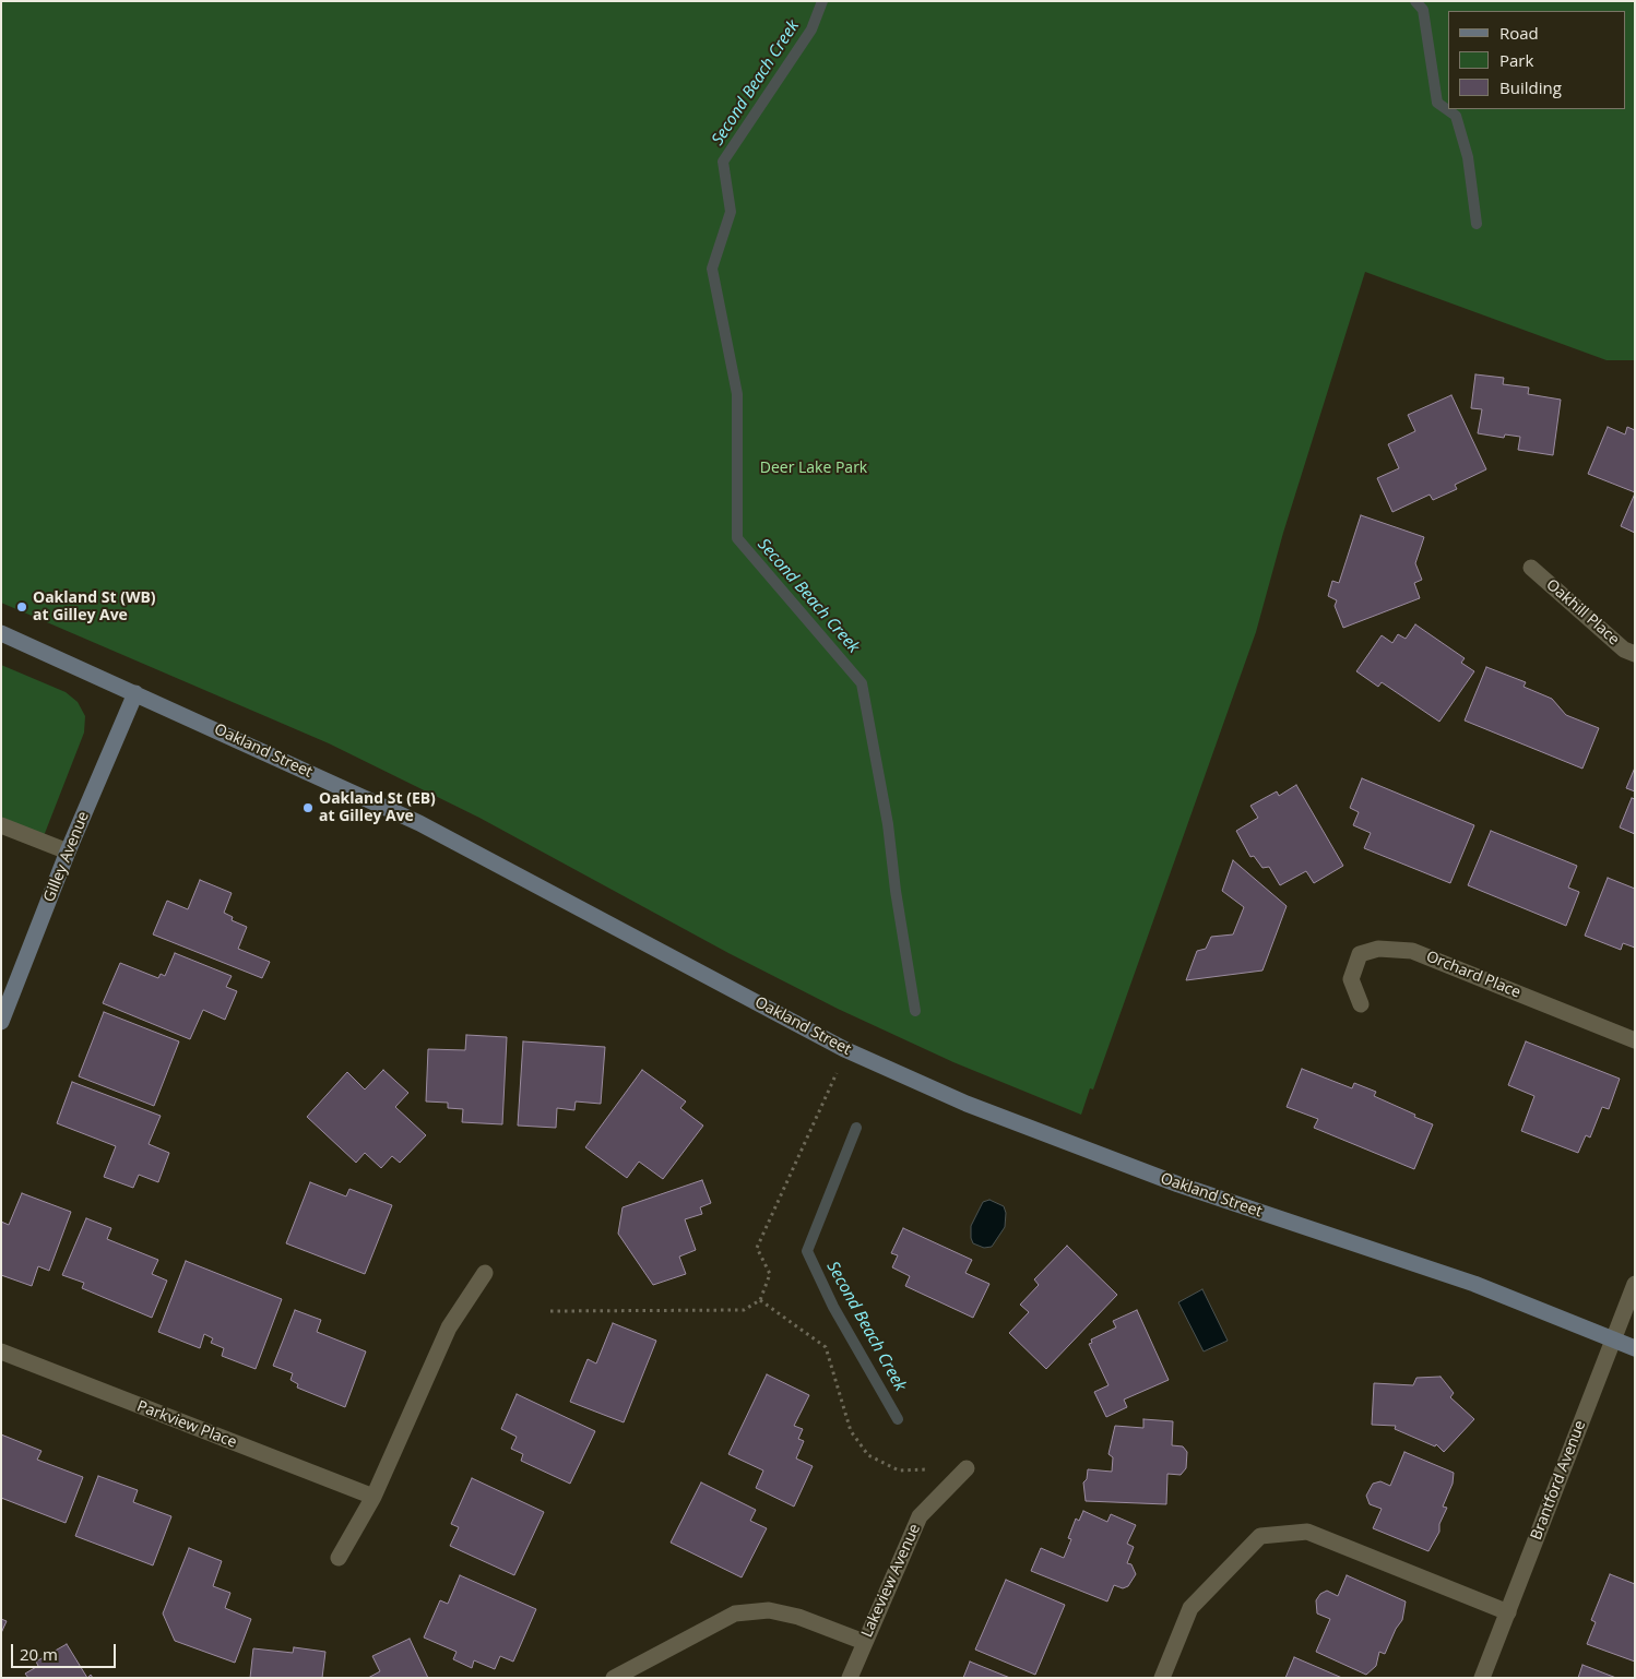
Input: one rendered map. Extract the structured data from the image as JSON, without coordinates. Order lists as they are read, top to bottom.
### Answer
{
  "streets": {
    "street": [
      "Oakhill Place",
      "Oakland Street",
      "Gilley Avenue",
      "Orchard Place",
      "Parkview Place",
      "Brantford Avenue",
      "Lakeview Avenue"
    ]
  },
  "crossings": [
    ["Oakland Street", "Gilley Avenue"],
    ["Oakland Street", "Brantford Avenue"]
  ],
  "water": ["Second Beach Creek"],
  "parks": ["Deer Lake Park"],
  "places": ["Oakland St (WB) at Gilley Ave", "Oakland St (EB) at Gilley Ave"],
  "legend": ["Road", "Park", "Building"],
  "scale_bar": "20 m"
}
